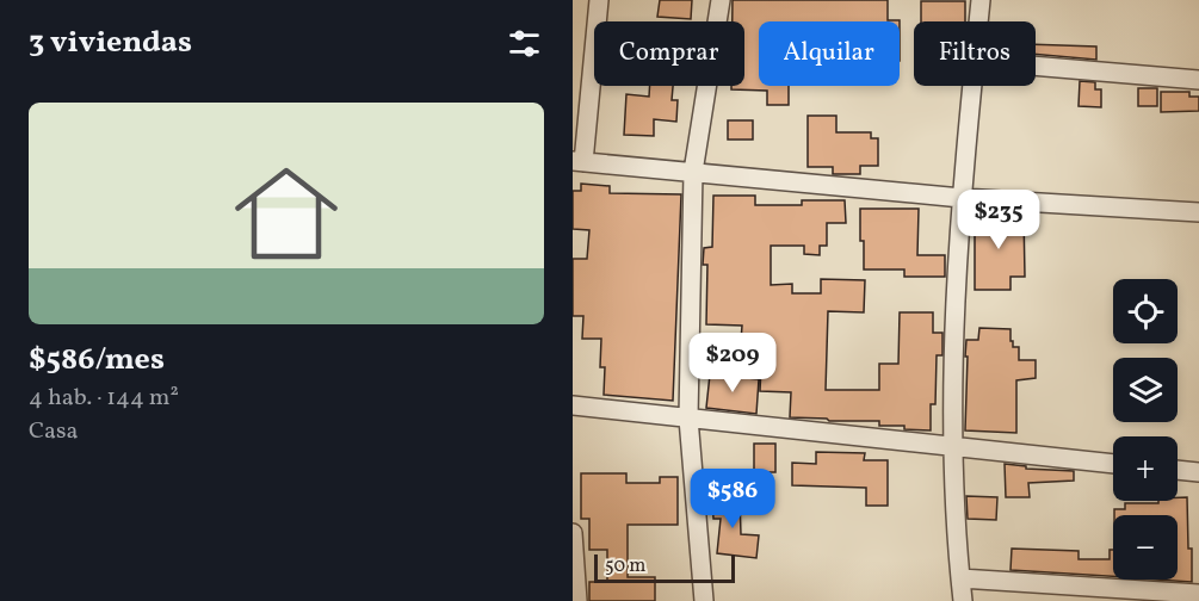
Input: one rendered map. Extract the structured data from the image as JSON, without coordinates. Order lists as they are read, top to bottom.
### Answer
{
  "scale_bar": "50 m",
  "page": {
    "heading": "3 viviendas",
    "chip": ["Comprar", "Alquilar", "Filtros"],
    "list": [
      {
        "name": "$586/mes",
        "note": "4 hab. · 144 m² · Casa"
      }
    ],
    "price": ["$235", "$209", "$586"],
    "map_buttons": ["+", "−"],
    "scale": "50 m"
  }
}
